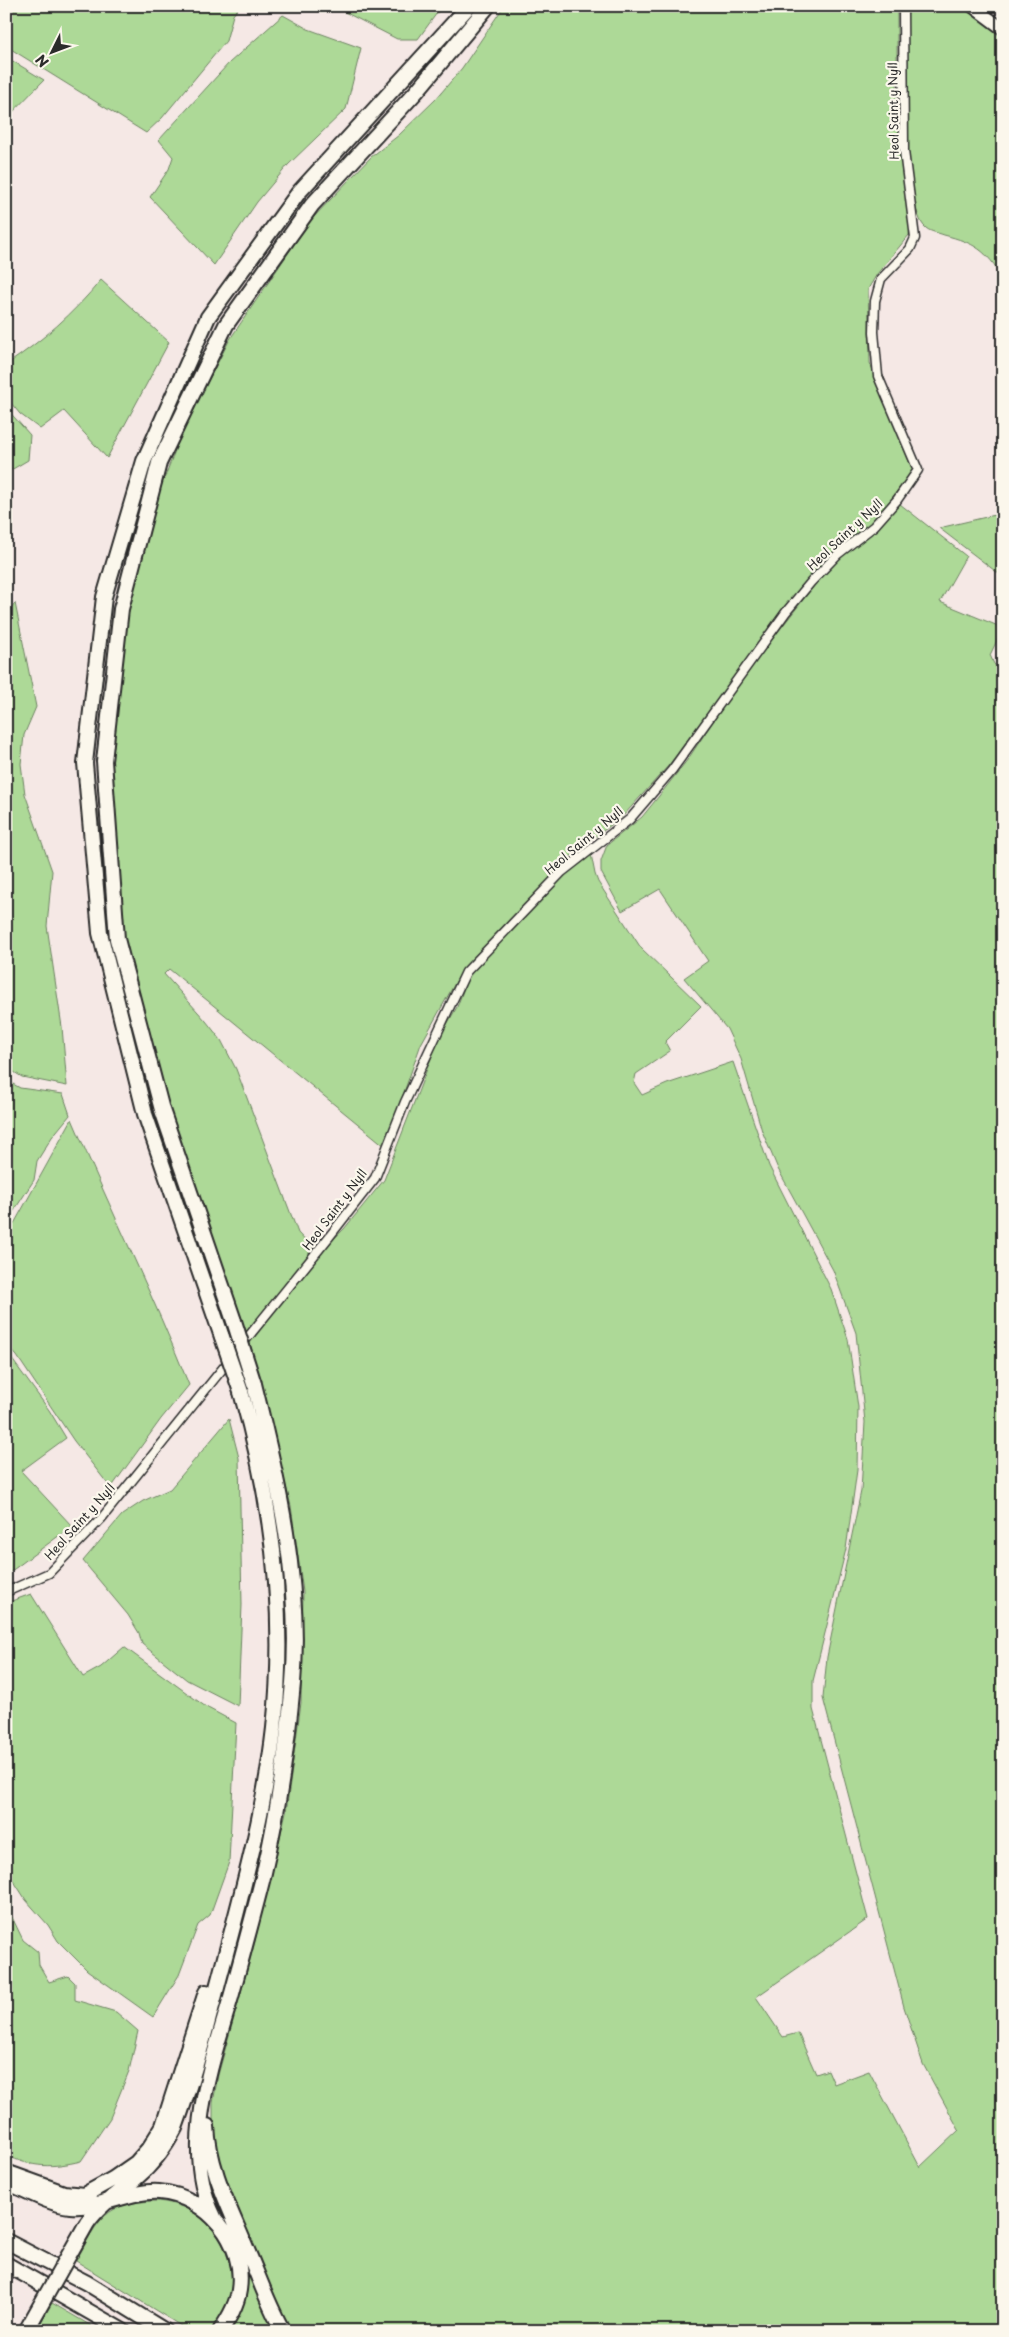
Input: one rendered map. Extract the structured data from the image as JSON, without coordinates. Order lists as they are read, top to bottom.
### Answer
{
  "streets": {
    "street": ["Heol Saint y Nyll"]
  },
  "north": "bottom left"
}
